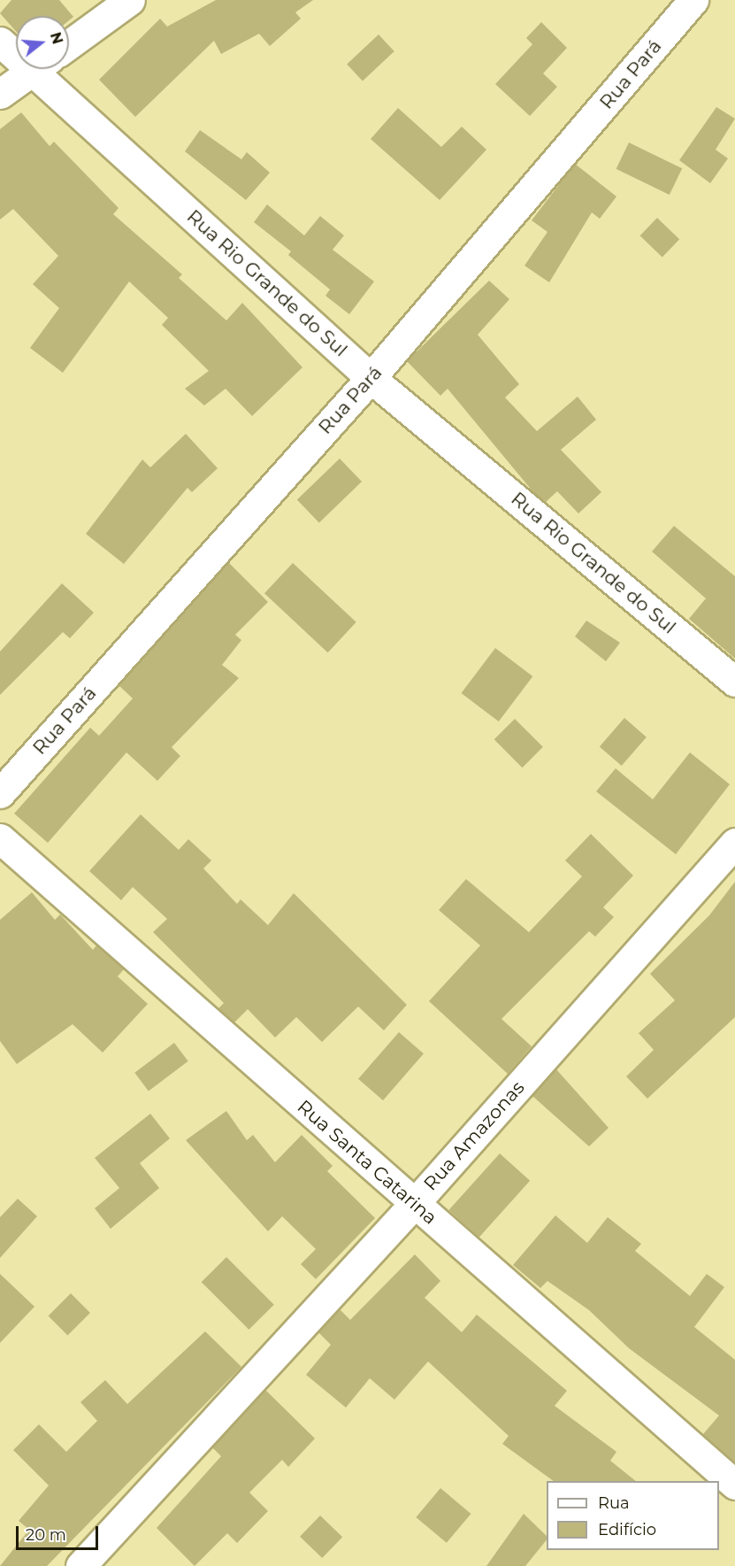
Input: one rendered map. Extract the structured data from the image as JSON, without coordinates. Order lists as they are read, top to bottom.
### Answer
{
  "streets": {
    "street": [
      "Rua Pará",
      "Rua Rio Grande do Sul",
      "Rua Amazonas",
      "Rua Santa Catarina"
    ]
  },
  "crossings": [
    ["Rua Pará", "Rua Rio Grande do Sul"],
    ["Rua Amazonas", "Rua Santa Catarina"]
  ],
  "legend": ["Rua", "Edifício"],
  "scale_bar": "20 m",
  "north": "right"
}
